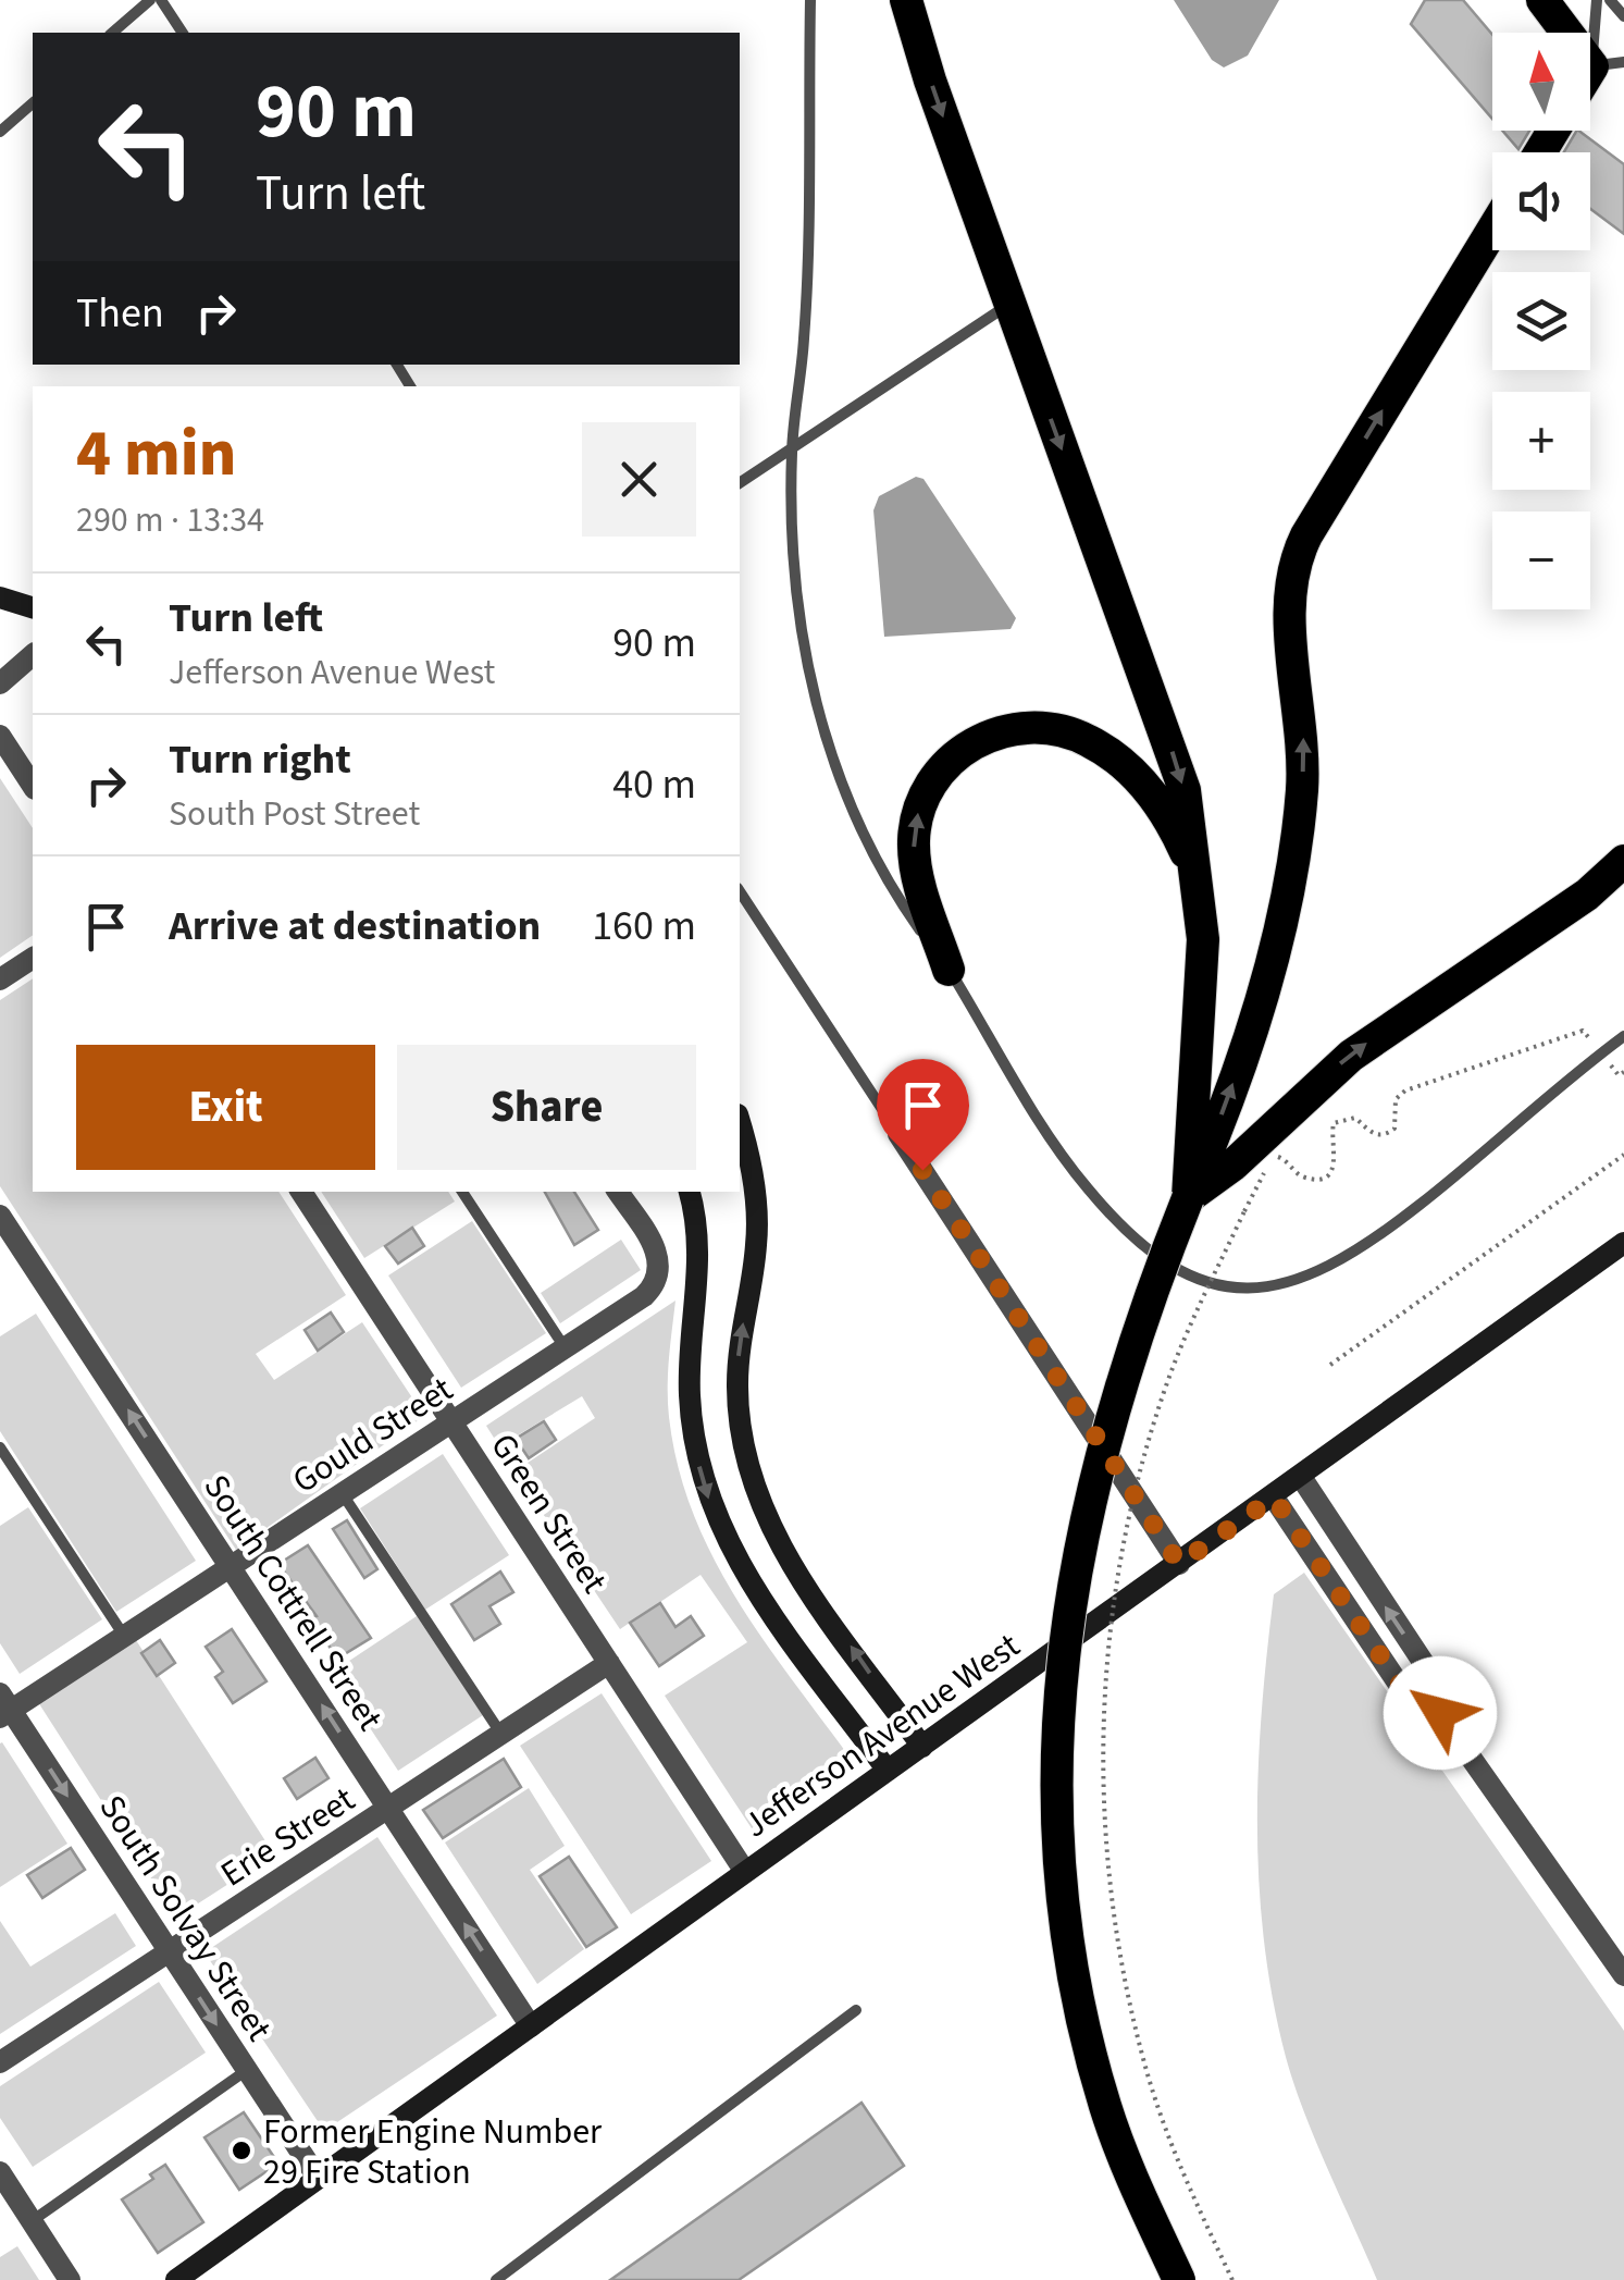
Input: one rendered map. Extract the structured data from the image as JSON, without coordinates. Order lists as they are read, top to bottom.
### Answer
{
  "streets": {
    "main road": ["Jefferson Avenue West"],
    "street": [
      "Gould Street",
      "Green Street",
      "South Cottrell Street",
      "Erie Street",
      "South Solvay Street"
    ]
  },
  "crossings": [
    ["Gould Street", "Green Street"],
    ["Gould Street", "South Cottrell Street"],
    ["Gould Street", "South Solvay Street"],
    ["Green Street", "Jefferson Avenue West"],
    ["Green Street", "Erie Street"],
    ["South Cottrell Street", "Jefferson Avenue West"],
    ["South Cottrell Street", "Erie Street"],
    ["Jefferson Avenue West", "South Solvay Street"],
    ["Erie Street", "South Solvay Street"]
  ],
  "one_way": ["South Cottrell Street", "South Solvay Street"],
  "places": ["Former Engine Number 29 Fire Station"],
  "north": "top",
  "page": {
    "map_buttons": ["+", "−"],
    "turn": ["90 m", "Turn left"],
    "then": "Then",
    "heading": ["4 min", "290 m · 13:34"],
    "list": [
      {
        "name": "Turn left",
        "note": "Jefferson Avenue West",
        "value": "90 m"
      },
      {
        "name": "Turn right",
        "note": "South Post Street",
        "value": "40 m"
      },
      {
        "name": "Arrive at destination",
        "value": "160 m"
      }
    ],
    "buttons": ["Exit", "Share"]
  }
}
